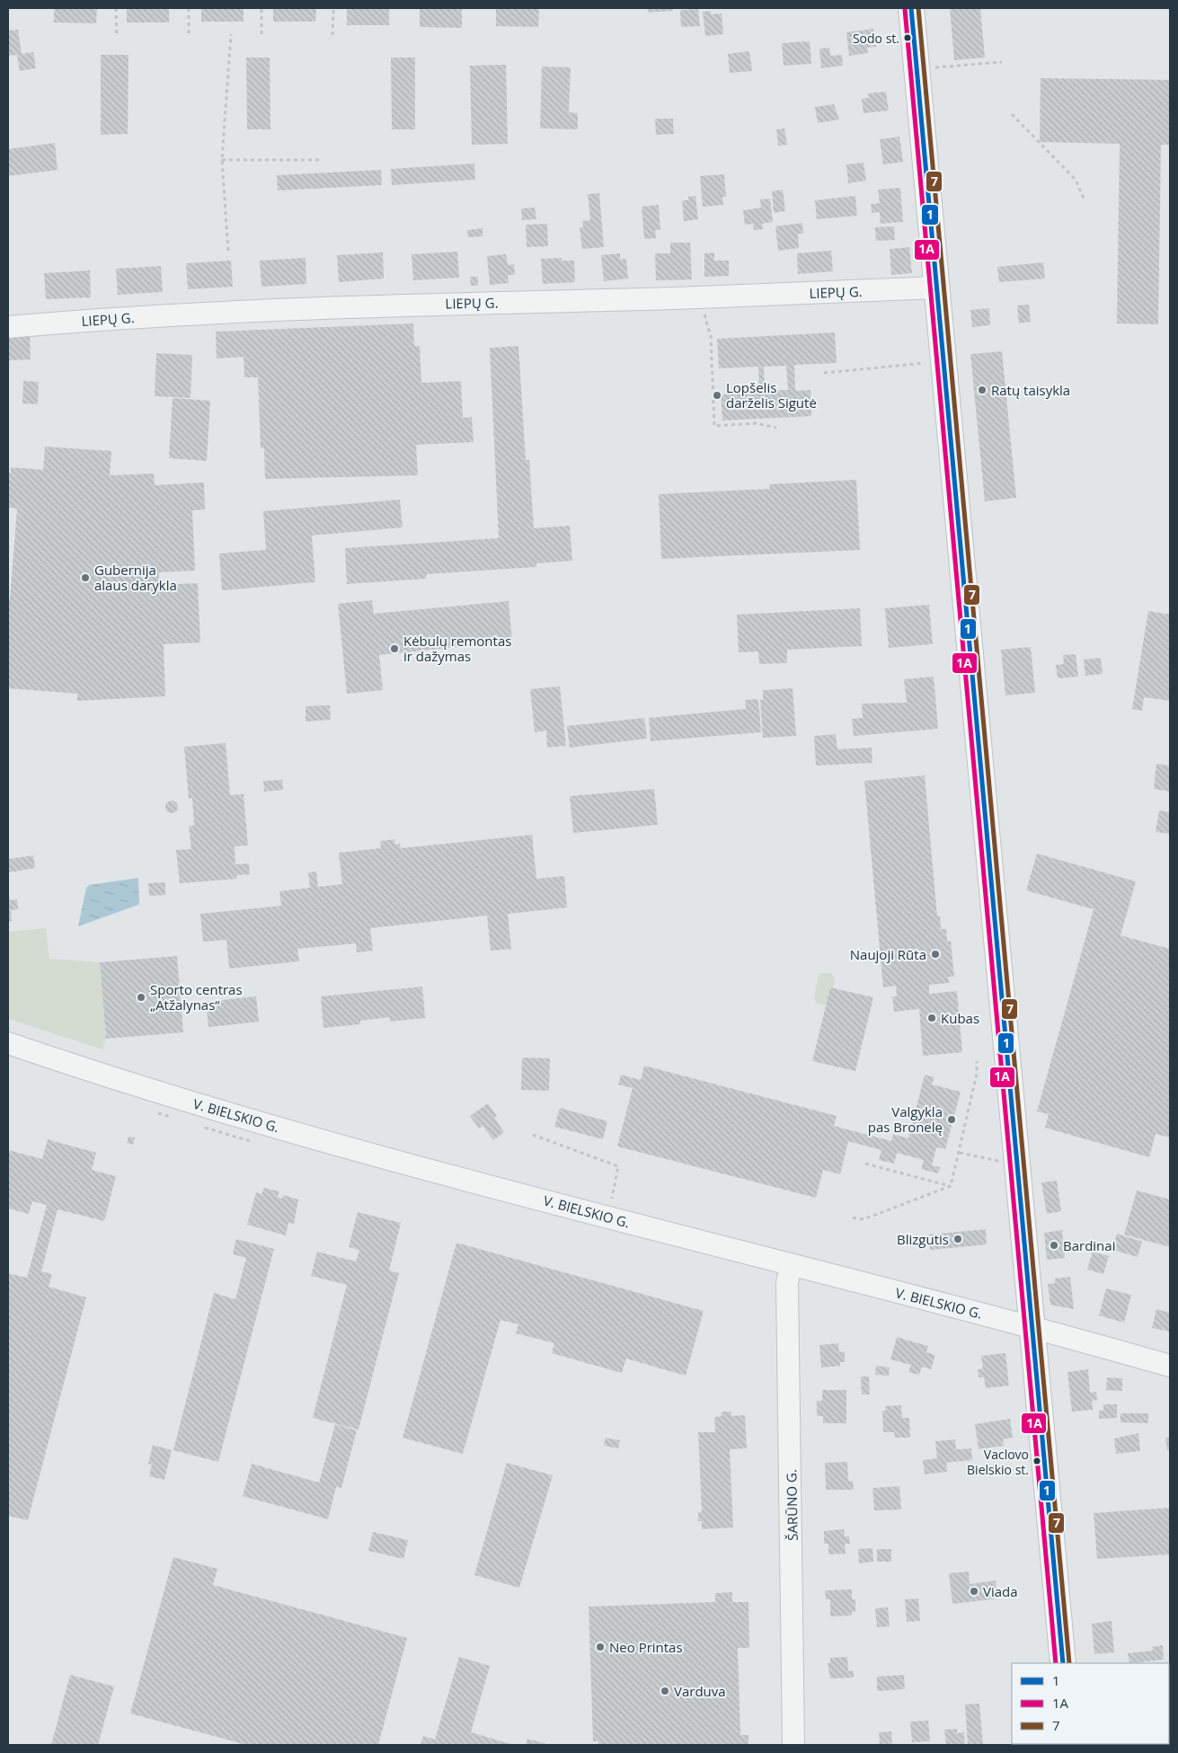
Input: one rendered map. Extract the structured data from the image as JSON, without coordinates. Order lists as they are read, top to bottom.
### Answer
{
  "streets": {
    "street": ["LIEPŲ G.", "V. BIELSKIO G.", "ŠARŪNO G."]
  },
  "crossings": [
    ["V. BIELSKIO G.", "ŠARŪNO G."]
  ],
  "places": [
    "Sodo st.",
    "Ratų taisykla",
    "Lopšelis darželis Sigutė",
    "Gubernija alaus darykla",
    "Kėbulų remontas ir dažymas",
    "Naujoji Rūta",
    "Sporto centras „Atžalynas“",
    "Kubas",
    "Valgykla pas Bronelę",
    "Blizgutis",
    "Bardinai",
    "Vaclovo Bielskio st.",
    "Viada",
    "Neo Printas",
    "Varduva"
  ],
  "lines": ["transit line 1", "transit line 7", "transit line 1A"],
  "legend": ["1", "1A", "7"]
}
